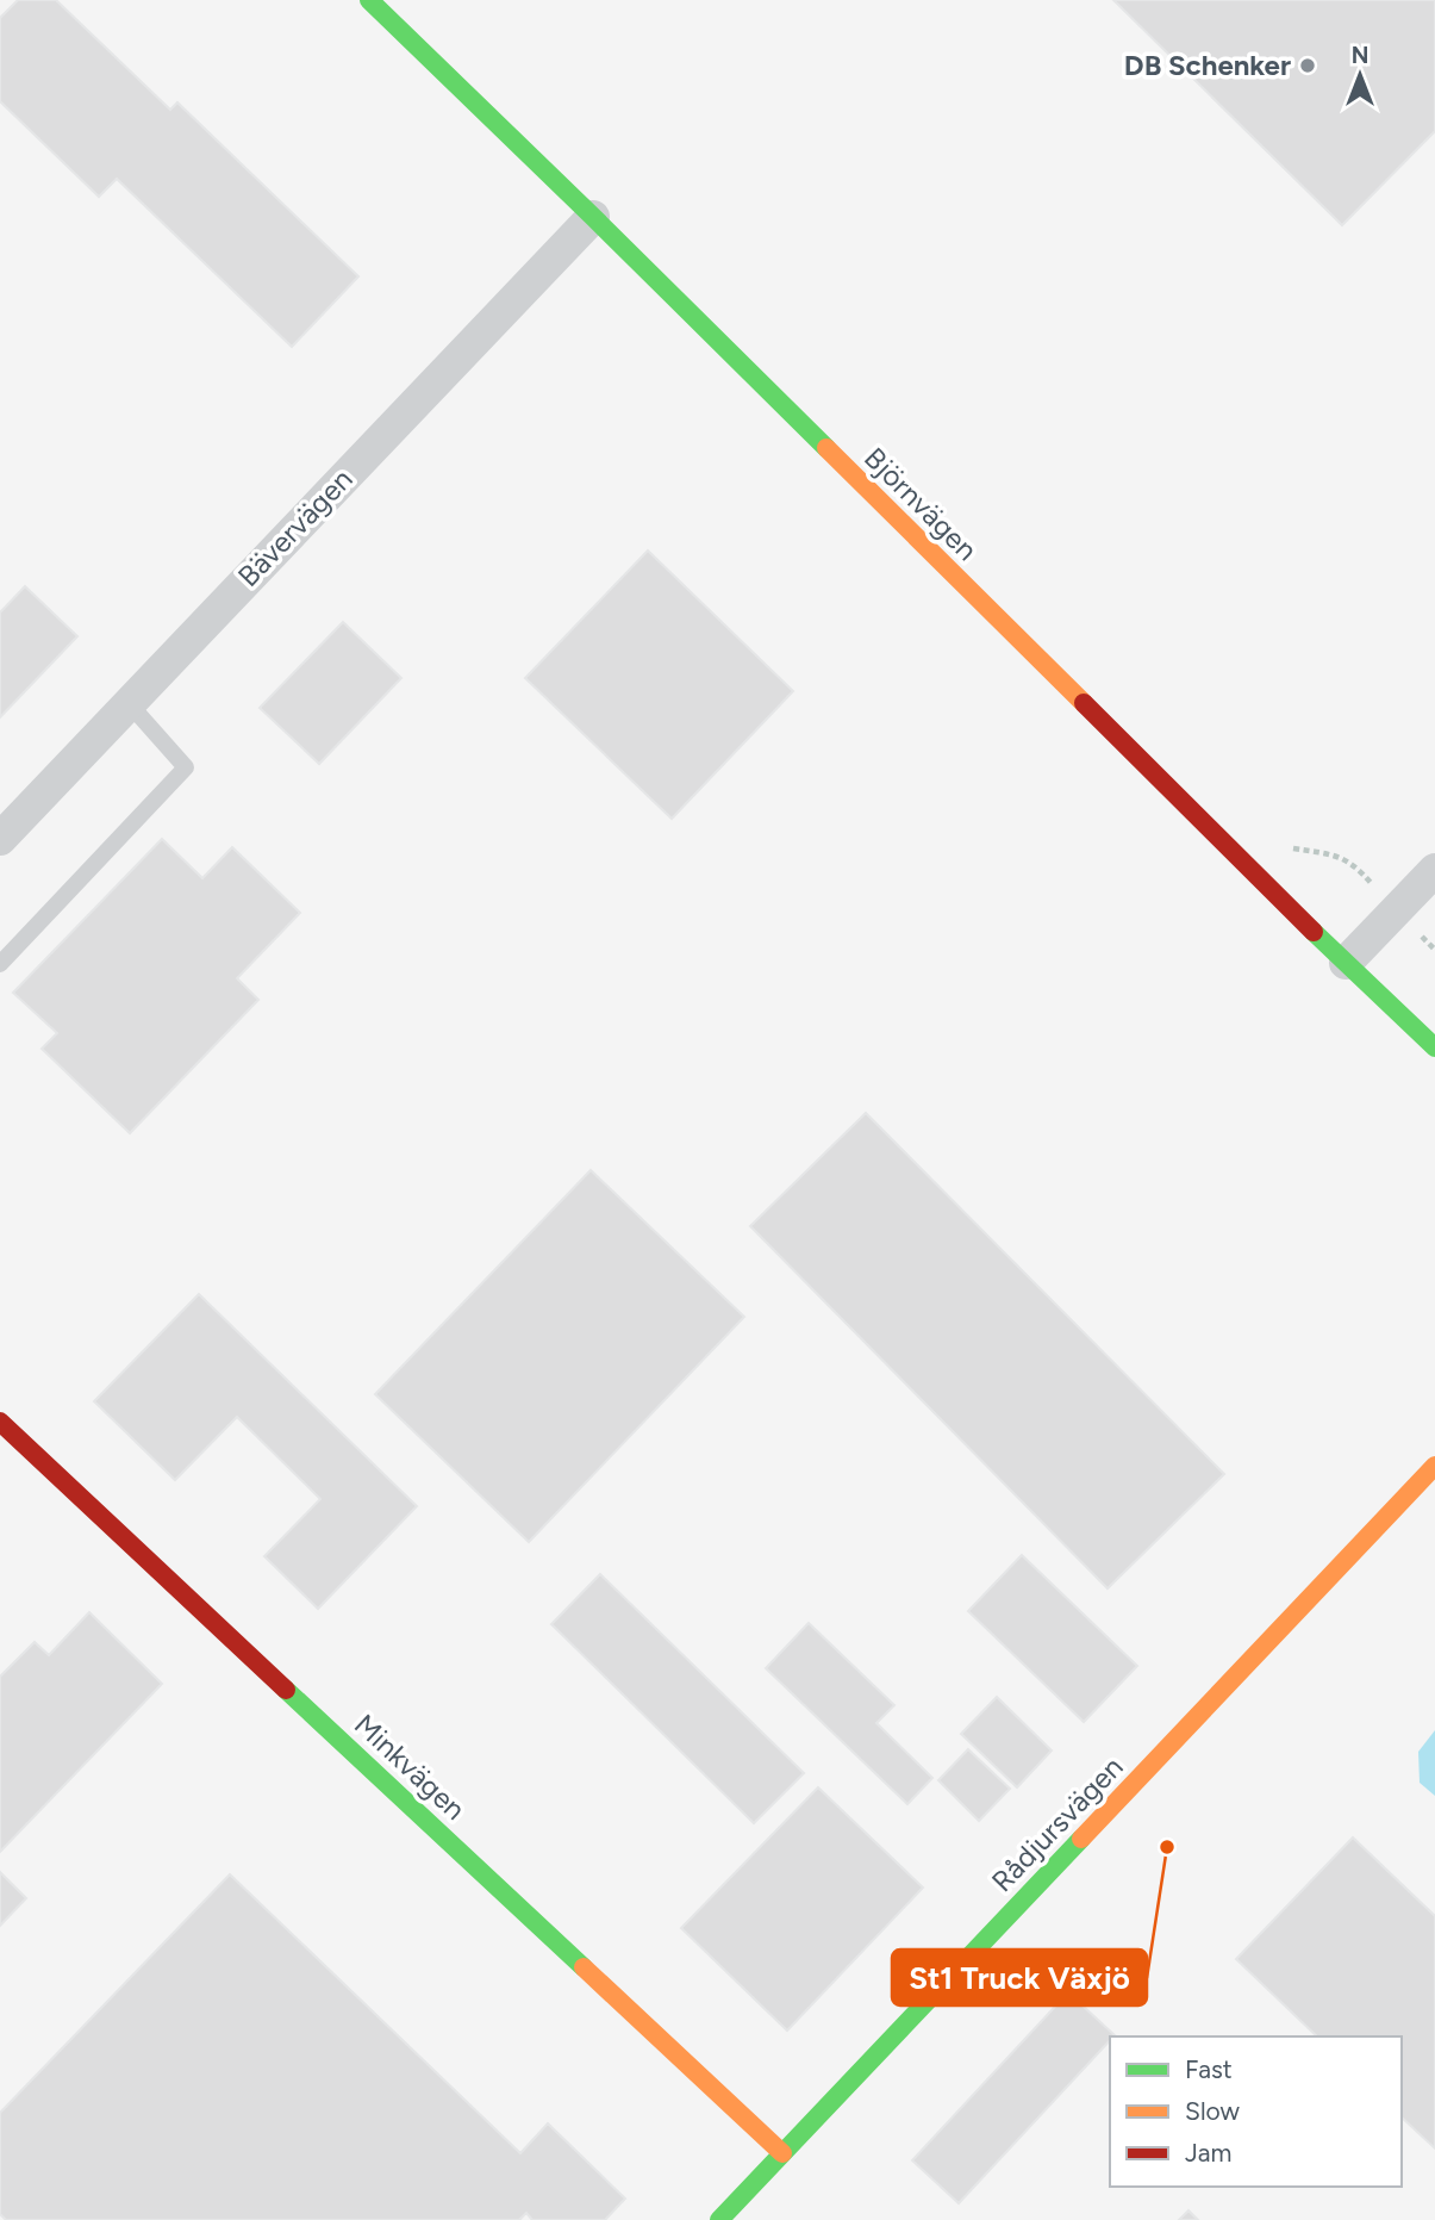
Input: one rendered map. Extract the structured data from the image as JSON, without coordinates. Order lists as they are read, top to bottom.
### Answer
{
  "streets": {
    "street": [
      "Björnvägen",
      "Bävervägen",
      "Minkvägen",
      "Rådjursvägen"
    ]
  },
  "crossings": [
    ["Björnvägen", "Bävervägen"],
    ["Minkvägen", "Rådjursvägen"]
  ],
  "places": ["DB Schenker", "St1 Truck Växjö"],
  "legend": ["Fast", "Slow", "Jam"],
  "north": "top"
}
